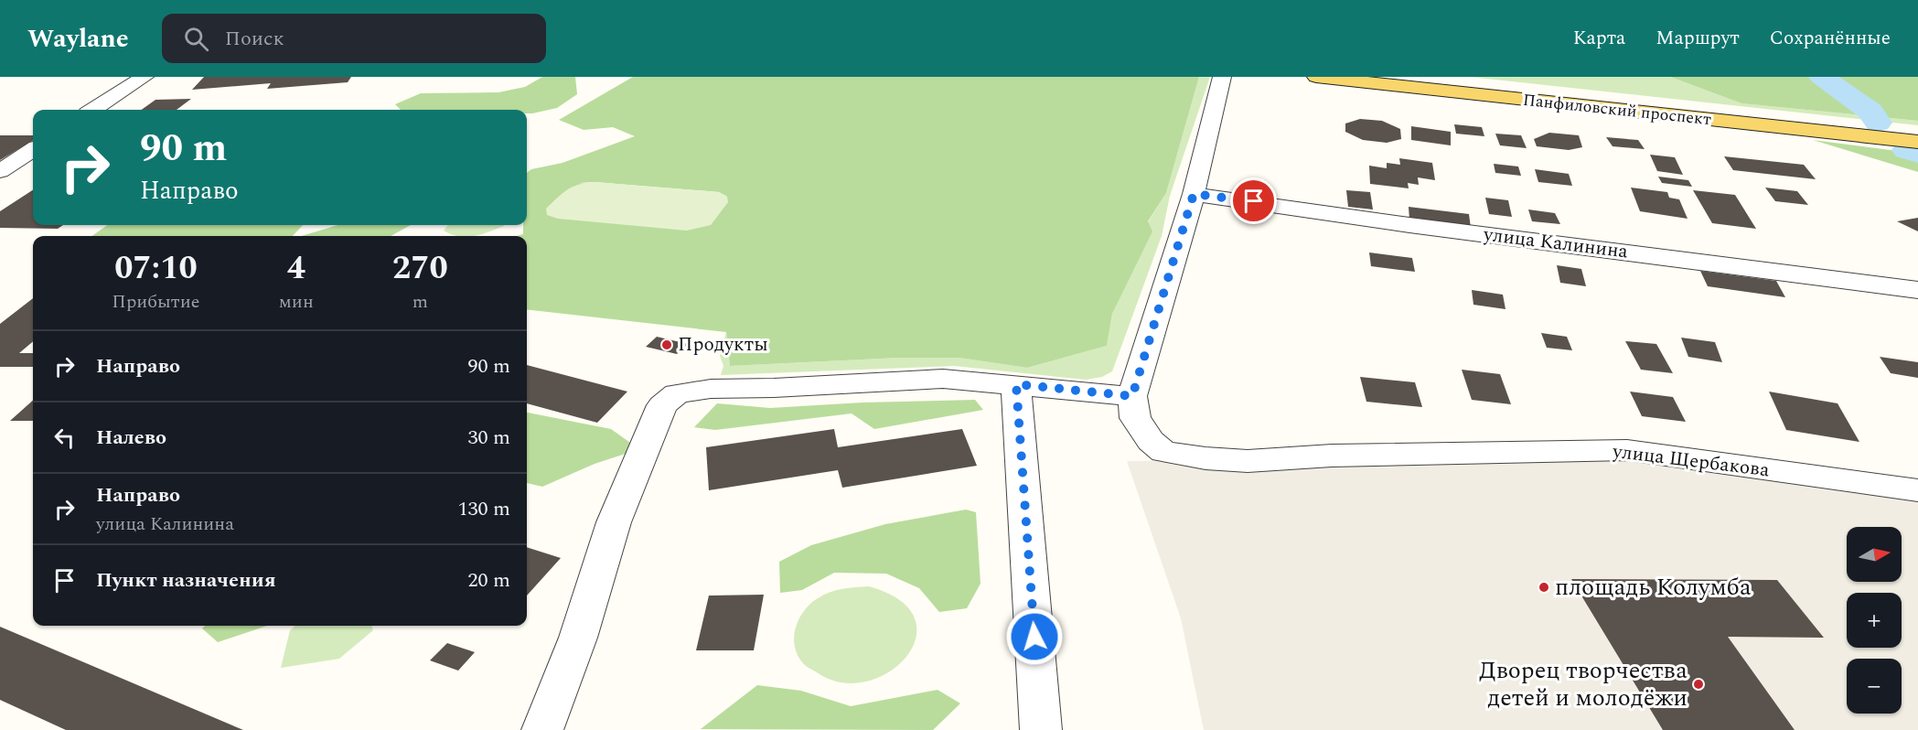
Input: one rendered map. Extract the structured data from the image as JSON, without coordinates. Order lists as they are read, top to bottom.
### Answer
{
  "streets": {
    "main road": ["Панфиловский проспект"],
    "street": ["улица Калинина", "улица Щербакова"]
  },
  "places": ["Продукты", "площадь Колумба", "Дворец творчества детей и молодёжи"],
  "north": "right",
  "page": {
    "header": "Waylane",
    "search": "Поиск",
    "nav": ["Карта", "Маршрут", "Сохранённые"],
    "turn": ["90 m", "Направо"],
    "eta": [
      "07:10",
      "Прибытие",
      "4",
      "мин",
      "270",
      "m"
    ],
    "list": [
      {
        "name": "Направо",
        "value": "90 m"
      },
      {
        "name": "Налево",
        "value": "30 m"
      },
      {
        "name": "Направо",
        "note": "улица Калинина",
        "value": "130 m"
      },
      {
        "name": "Пункт назначения",
        "value": "20 m"
      }
    ],
    "map_buttons": ["+", "−"]
  }
}
